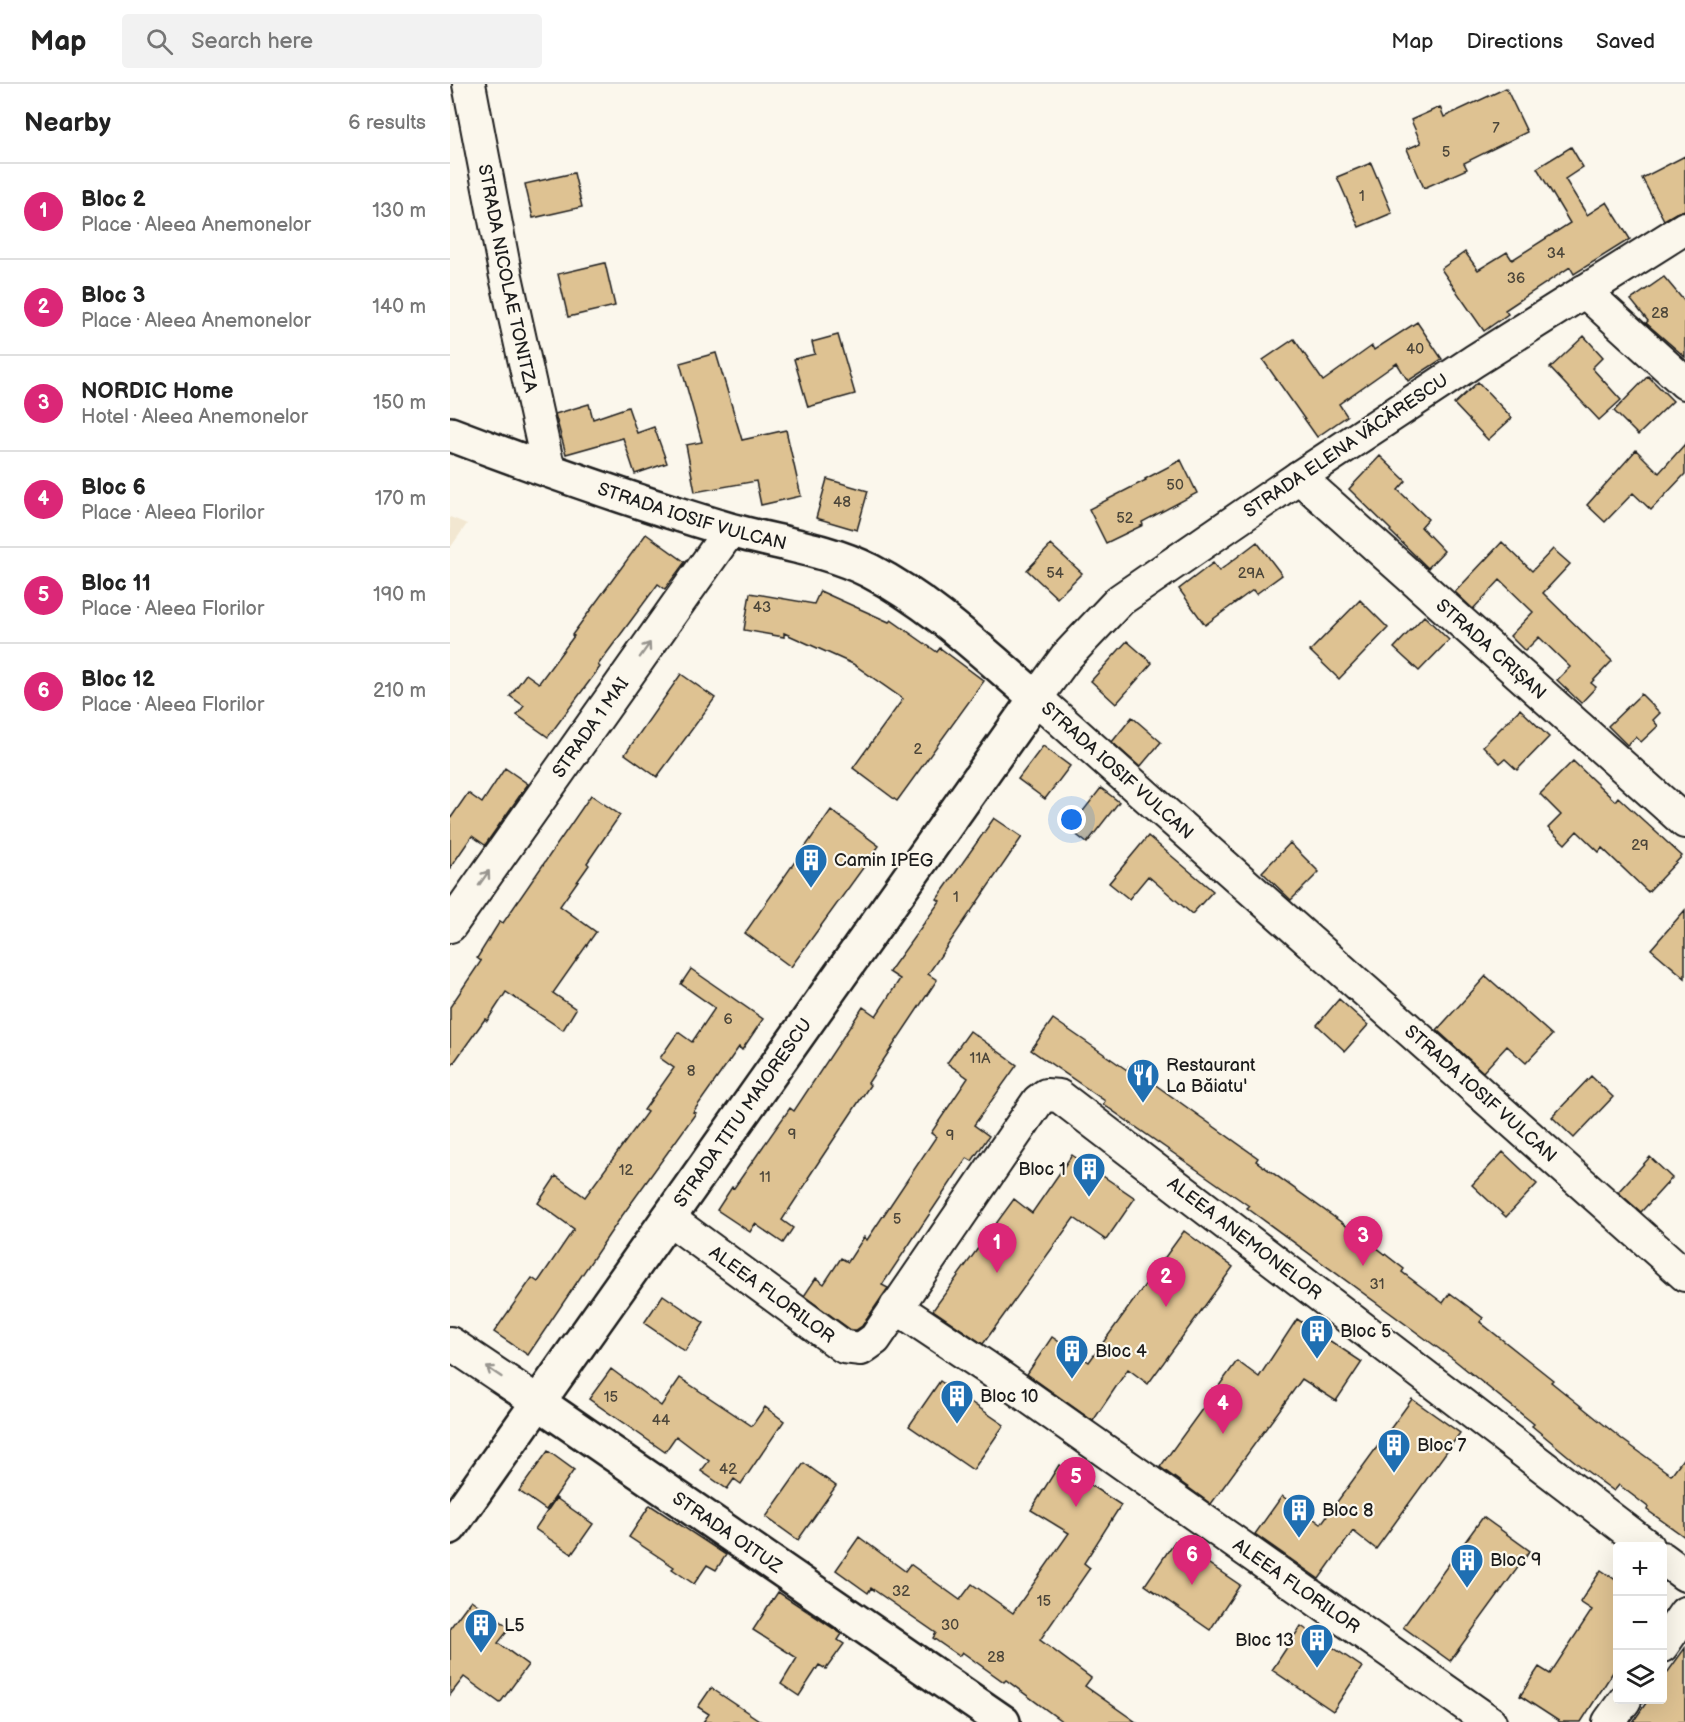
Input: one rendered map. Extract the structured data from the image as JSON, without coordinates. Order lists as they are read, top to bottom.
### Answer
{
  "streets": {
    "main road": ["STRADA IOSIF VULCAN", "STRADA TITU MAIORESCU", "STRADA OITUZ"],
    "street": [
      "STRADA NICOLAE TONITZA",
      "STRADA ELENA VĂCĂRESCU",
      "STRADA CRIȘAN",
      "STRADA 1 MAI",
      "ALEEA ANEMONELOR",
      "ALEEA FLORILOR"
    ]
  },
  "crossings": [
    ["STRADA NICOLAE TONITZA", "STRADA IOSIF VULCAN"],
    ["STRADA ELENA VĂCĂRESCU", "STRADA IOSIF VULCAN"],
    ["STRADA ELENA VĂCĂRESCU", "STRADA CRIȘAN"],
    ["STRADA ELENA VĂCĂRESCU", "STRADA TITU MAIORESCU"],
    ["STRADA IOSIF VULCAN", "STRADA 1 MAI"],
    ["STRADA IOSIF VULCAN", "STRADA TITU MAIORESCU"],
    ["STRADA TITU MAIORESCU", "ALEEA FLORILOR"],
    ["STRADA TITU MAIORESCU", "STRADA OITUZ"],
    ["ALEEA ANEMONELOR", "ALEEA FLORILOR"]
  ],
  "one_way": ["STRADA 1 MAI"],
  "places": {
    "building": [
      "Camin IPEG",
      "Bloc 1",
      "Bloc 5",
      "Bloc 4",
      "Bloc 10",
      "Bloc 7",
      "Bloc 8",
      "Bloc 9",
      "L5",
      "Bloc 13"
    ],
    "restaurant": ["Restaurant La Băiatu'"]
  },
  "house_numbers": [
    "7",
    "5",
    "1",
    "34",
    "36",
    "28",
    "40",
    "50",
    "48",
    "52",
    "54",
    "29A",
    "43",
    "2",
    "29",
    "1",
    "6",
    "11A",
    "8",
    "9",
    "9",
    "12",
    "11",
    "5",
    "31",
    "15",
    "44",
    "42",
    "32",
    "15",
    "30",
    "28"
  ],
  "page": {
    "header": "Map",
    "search": "Search here",
    "nav": ["Map", "Directions", "Saved"],
    "heading": ["Nearby", "6 results"],
    "list": [
      {
        "mark": "1",
        "name": "Bloc 2",
        "note": "Place · Aleea Anemonelor",
        "value": "130 m"
      },
      {
        "mark": "2",
        "name": "Bloc 3",
        "note": "Place · Aleea Anemonelor",
        "value": "140 m"
      },
      {
        "mark": "3",
        "name": "NORDIC Home",
        "note": "Hotel · Aleea Anemonelor",
        "value": "150 m"
      },
      {
        "mark": "4",
        "name": "Bloc 6",
        "note": "Place · Aleea Florilor",
        "value": "170 m"
      },
      {
        "mark": "5",
        "name": "Bloc 11",
        "note": "Place · Aleea Florilor",
        "value": "190 m"
      },
      {
        "mark": "6",
        "name": "Bloc 12",
        "note": "Place · Aleea Florilor",
        "value": "210 m"
      }
    ],
    "pins": [
      "3",
      "1",
      "2",
      "4",
      "5",
      "6"
    ],
    "map_buttons": ["+", "−"]
  }
}
